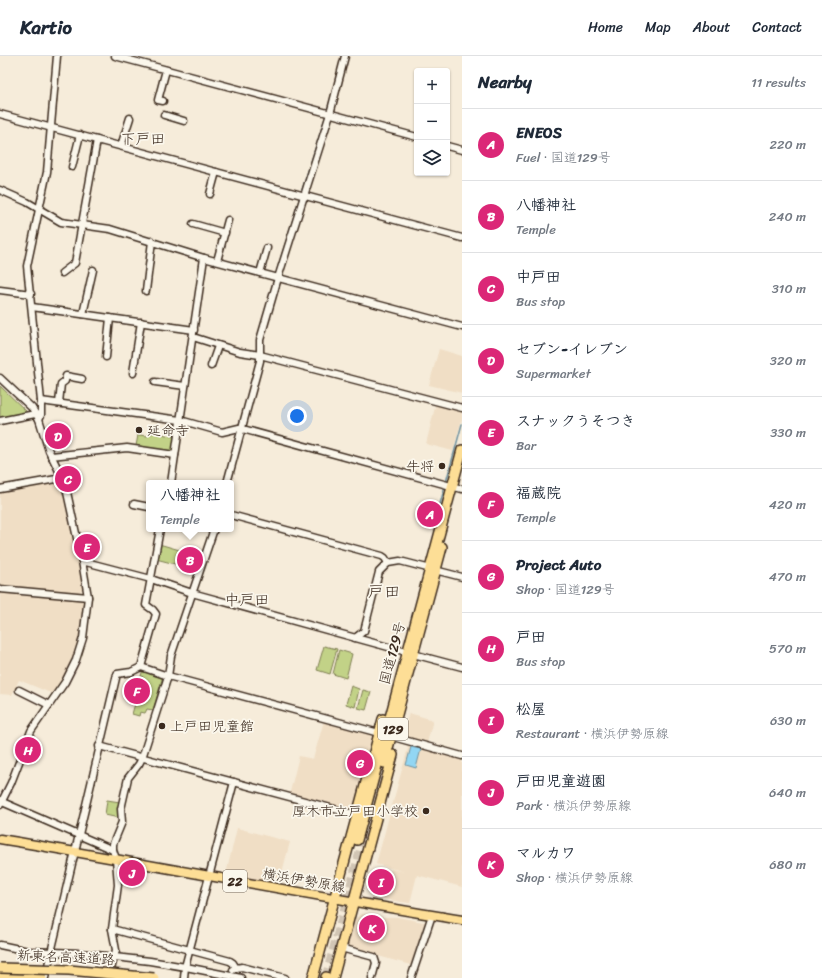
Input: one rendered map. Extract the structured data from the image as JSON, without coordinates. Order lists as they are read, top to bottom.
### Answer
{
  "streets": {
    "highway": ["国道129号", "129", "新東名高速道路"],
    "main road": ["横浜伊勢原線", "22"]
  },
  "crossings": [
    ["国道129号", "129"],
    ["129", "横浜伊勢原線"]
  ],
  "districts": ["下戸田", "戸田", "中戸田"],
  "places": [
    "延命寺",
    "牛将",
    "上戸田児童館",
    "厚木市立戸田小学校"
  ],
  "page": {
    "header": "Kartio",
    "nav": [
      "Home",
      "Map",
      "About",
      "Contact"
    ],
    "heading": ["Nearby", "11 results"],
    "map_buttons": ["+", "−"],
    "list": [
      {
        "mark": "A",
        "name": "ENEOS",
        "note": "Fuel · 国道129号",
        "value": "220 m"
      },
      {
        "mark": "B",
        "name": "八幡神社",
        "note": "Temple",
        "value": "240 m"
      },
      {
        "mark": "C",
        "name": "中戸田",
        "note": "Bus stop",
        "value": "310 m"
      },
      {
        "mark": "D",
        "name": "セブン-イレブン",
        "note": "Supermarket",
        "value": "320 m"
      },
      {
        "mark": "E",
        "name": "スナックうそつき",
        "note": "Bar",
        "value": "330 m"
      },
      {
        "mark": "F",
        "name": "福蔵院",
        "note": "Temple",
        "value": "420 m"
      },
      {
        "mark": "G",
        "name": "Project Auto",
        "note": "Shop · 国道129号",
        "value": "470 m"
      },
      {
        "mark": "H",
        "name": "戸田",
        "note": "Bus stop",
        "value": "570 m"
      },
      {
        "mark": "I",
        "name": "松屋",
        "note": "Restaurant · 横浜伊勢原線",
        "value": "630 m"
      },
      {
        "mark": "J",
        "name": "戸田児童遊園",
        "note": "Park · 横浜伊勢原線",
        "value": "640 m"
      },
      {
        "mark": "K",
        "name": "マルカワ",
        "note": "Shop · 横浜伊勢原線",
        "value": "680 m"
      }
    ],
    "pins": [
      "D",
      "C",
      "A",
      "E",
      "B",
      "F",
      "H",
      "G",
      "J",
      "I",
      "K"
    ],
    "popup": ["八幡神社", "Temple"]
  }
}
